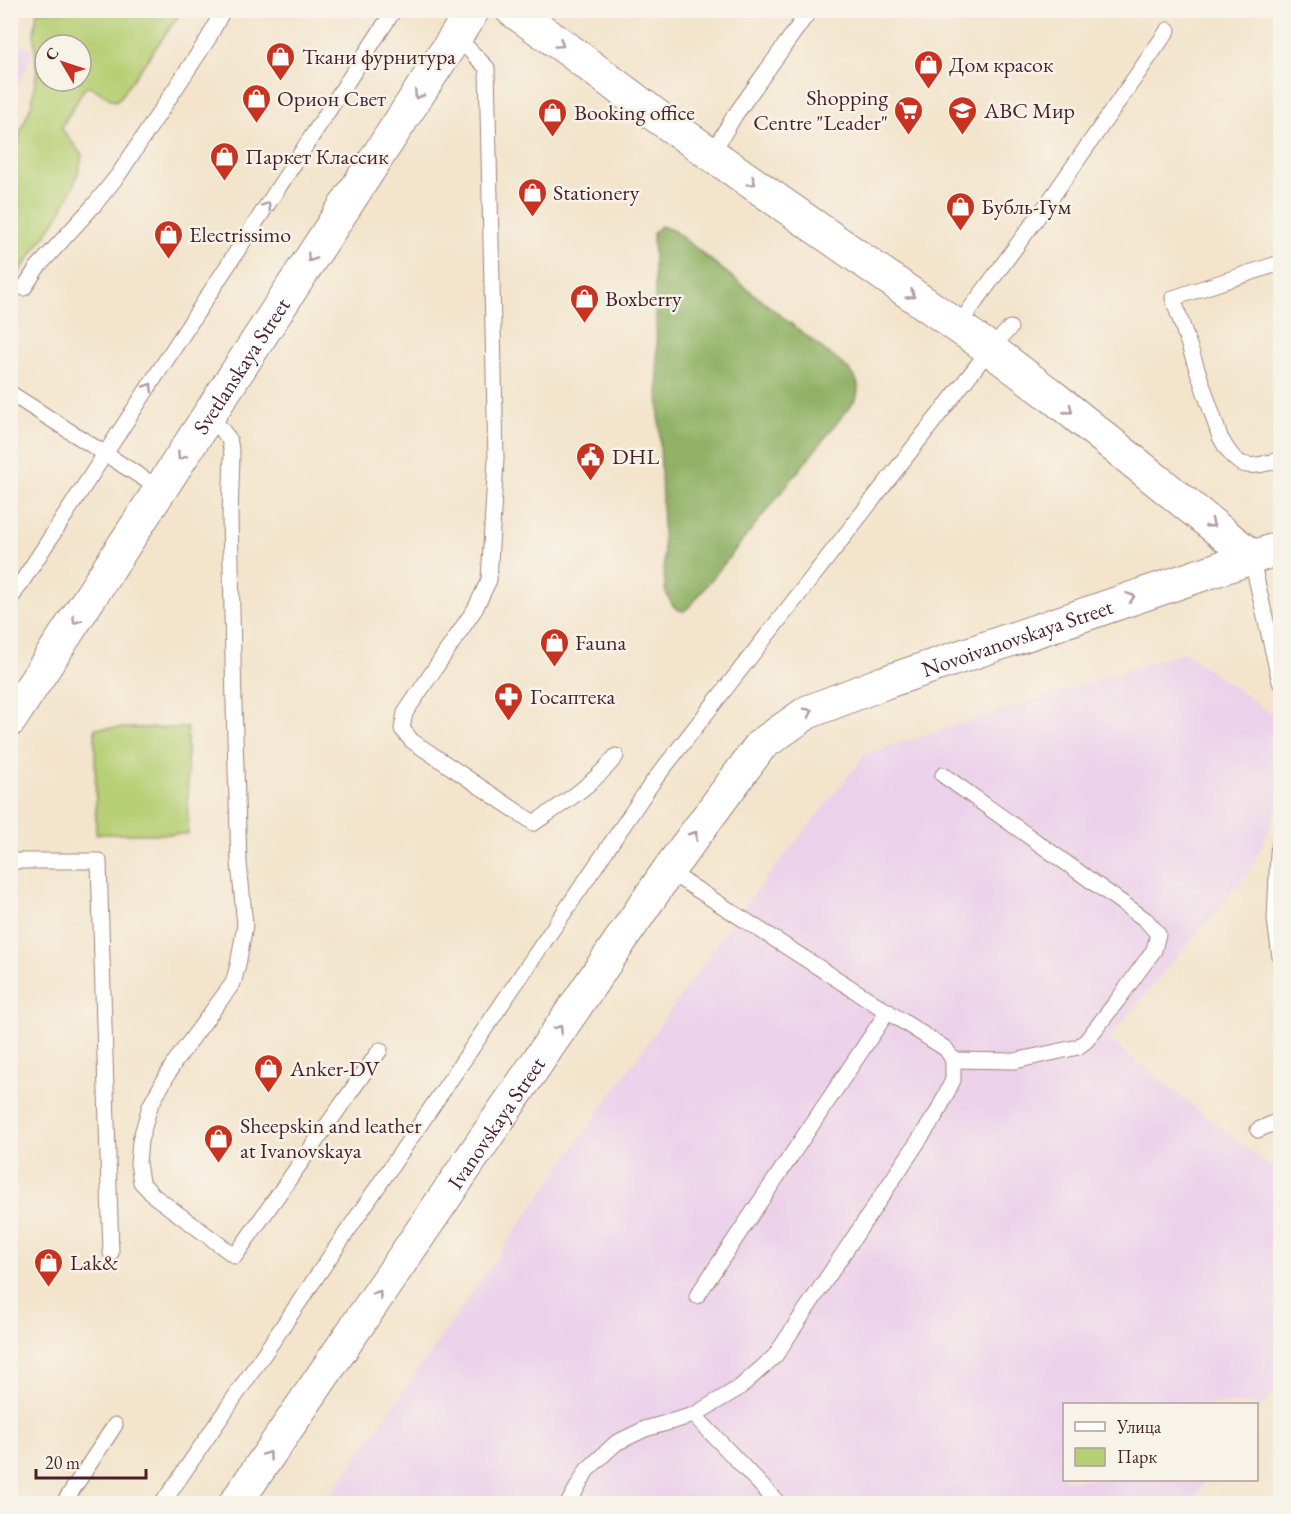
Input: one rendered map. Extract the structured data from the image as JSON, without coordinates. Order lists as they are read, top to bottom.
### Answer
{
  "streets": {
    "main road": ["Svetlanskaya Street", "Novoivanovskaya Street", "Ivanovskaya Street"]
  },
  "crossings": [
    ["Novoivanovskaya Street", "Ivanovskaya Street"]
  ],
  "one_way": ["Svetlanskaya Street", "Novoivanovskaya Street", "Ivanovskaya Street"],
  "places": {
    "shop": [
      "Ткани фурнитура",
      "Дом красок",
      "Орион Свет",
      "Booking office",
      "Паркет Классик",
      "Stationery",
      "Бубль-Гум",
      "Electrissimo",
      "Boxberry",
      "Fauna",
      "Anker-DV",
      "Sheepskin and leather at Ivanovskaya",
      "Lak&"
    ],
    "supermarket": ["Shopping Centre \"Leader\""],
    "school or university": ["ABC Мир"],
    "public building": ["DHL"],
    "pharmacy": ["Госаптека"]
  },
  "legend": ["Улица", "Парк"],
  "scale_bar": "20 m",
  "north": "top left"
}
